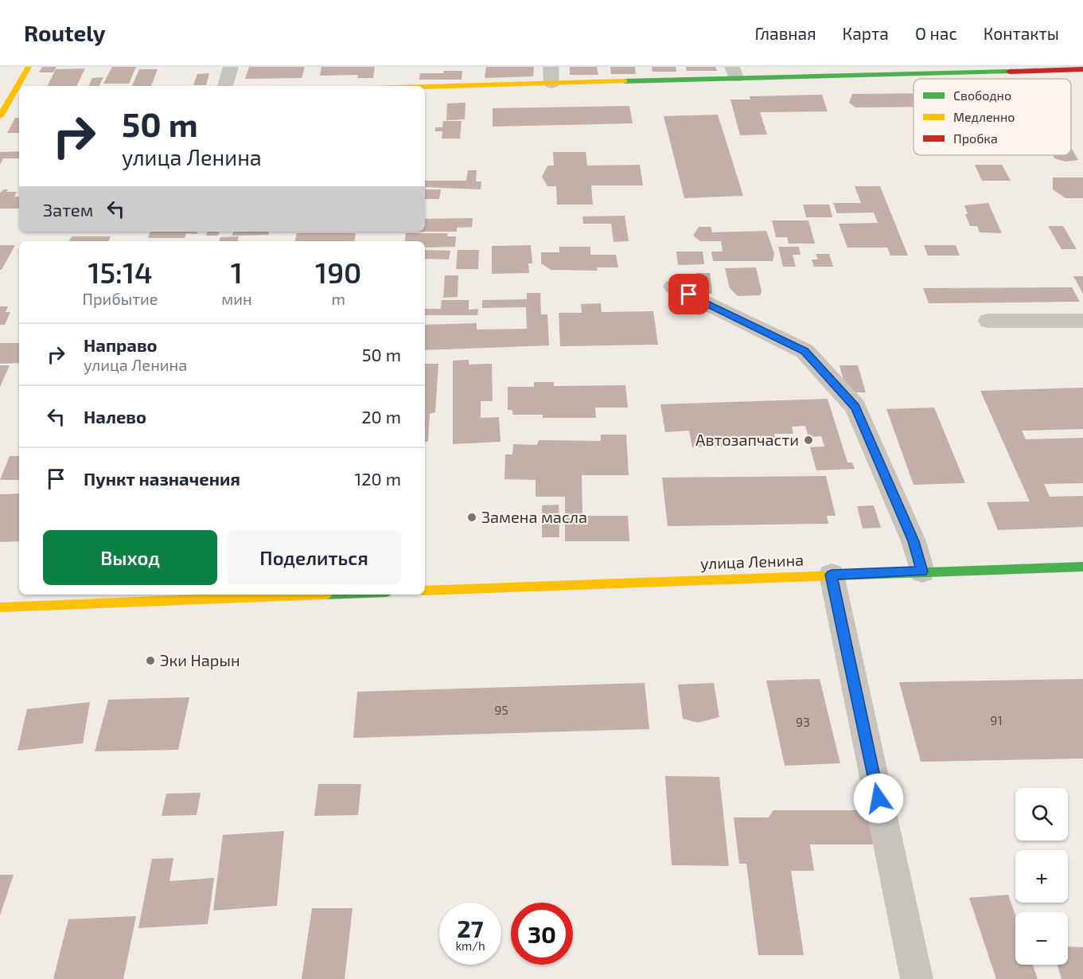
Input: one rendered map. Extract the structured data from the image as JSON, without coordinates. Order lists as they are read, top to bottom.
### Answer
{
  "streets": {
    "street": ["улица Ленина"]
  },
  "places": ["Автозапчасти", "Замена масла", "Эки Нарын"],
  "house_numbers": ["95", "91", "93"],
  "legend": ["Свободно", "Медленно", "Пробка"],
  "page": {
    "header": "Routely",
    "nav": [
      "Главная",
      "Карта",
      "О нас",
      "Контакты"
    ],
    "turn": ["50 m", "улица Ленина"],
    "then": "Затем",
    "eta": [
      "15:14",
      "Прибытие",
      "1",
      "мин",
      "190",
      "m"
    ],
    "list": [
      {
        "name": "Направо",
        "note": "улица Ленина",
        "value": "50 m"
      },
      {
        "name": "Налево",
        "value": "20 m"
      },
      {
        "name": "Пункт назначения",
        "value": "120 m"
      }
    ],
    "buttons": ["Выход", "Поделиться"],
    "map_buttons": ["+", "−"],
    "speed": "27 km/h",
    "limit": "30"
  }
}
